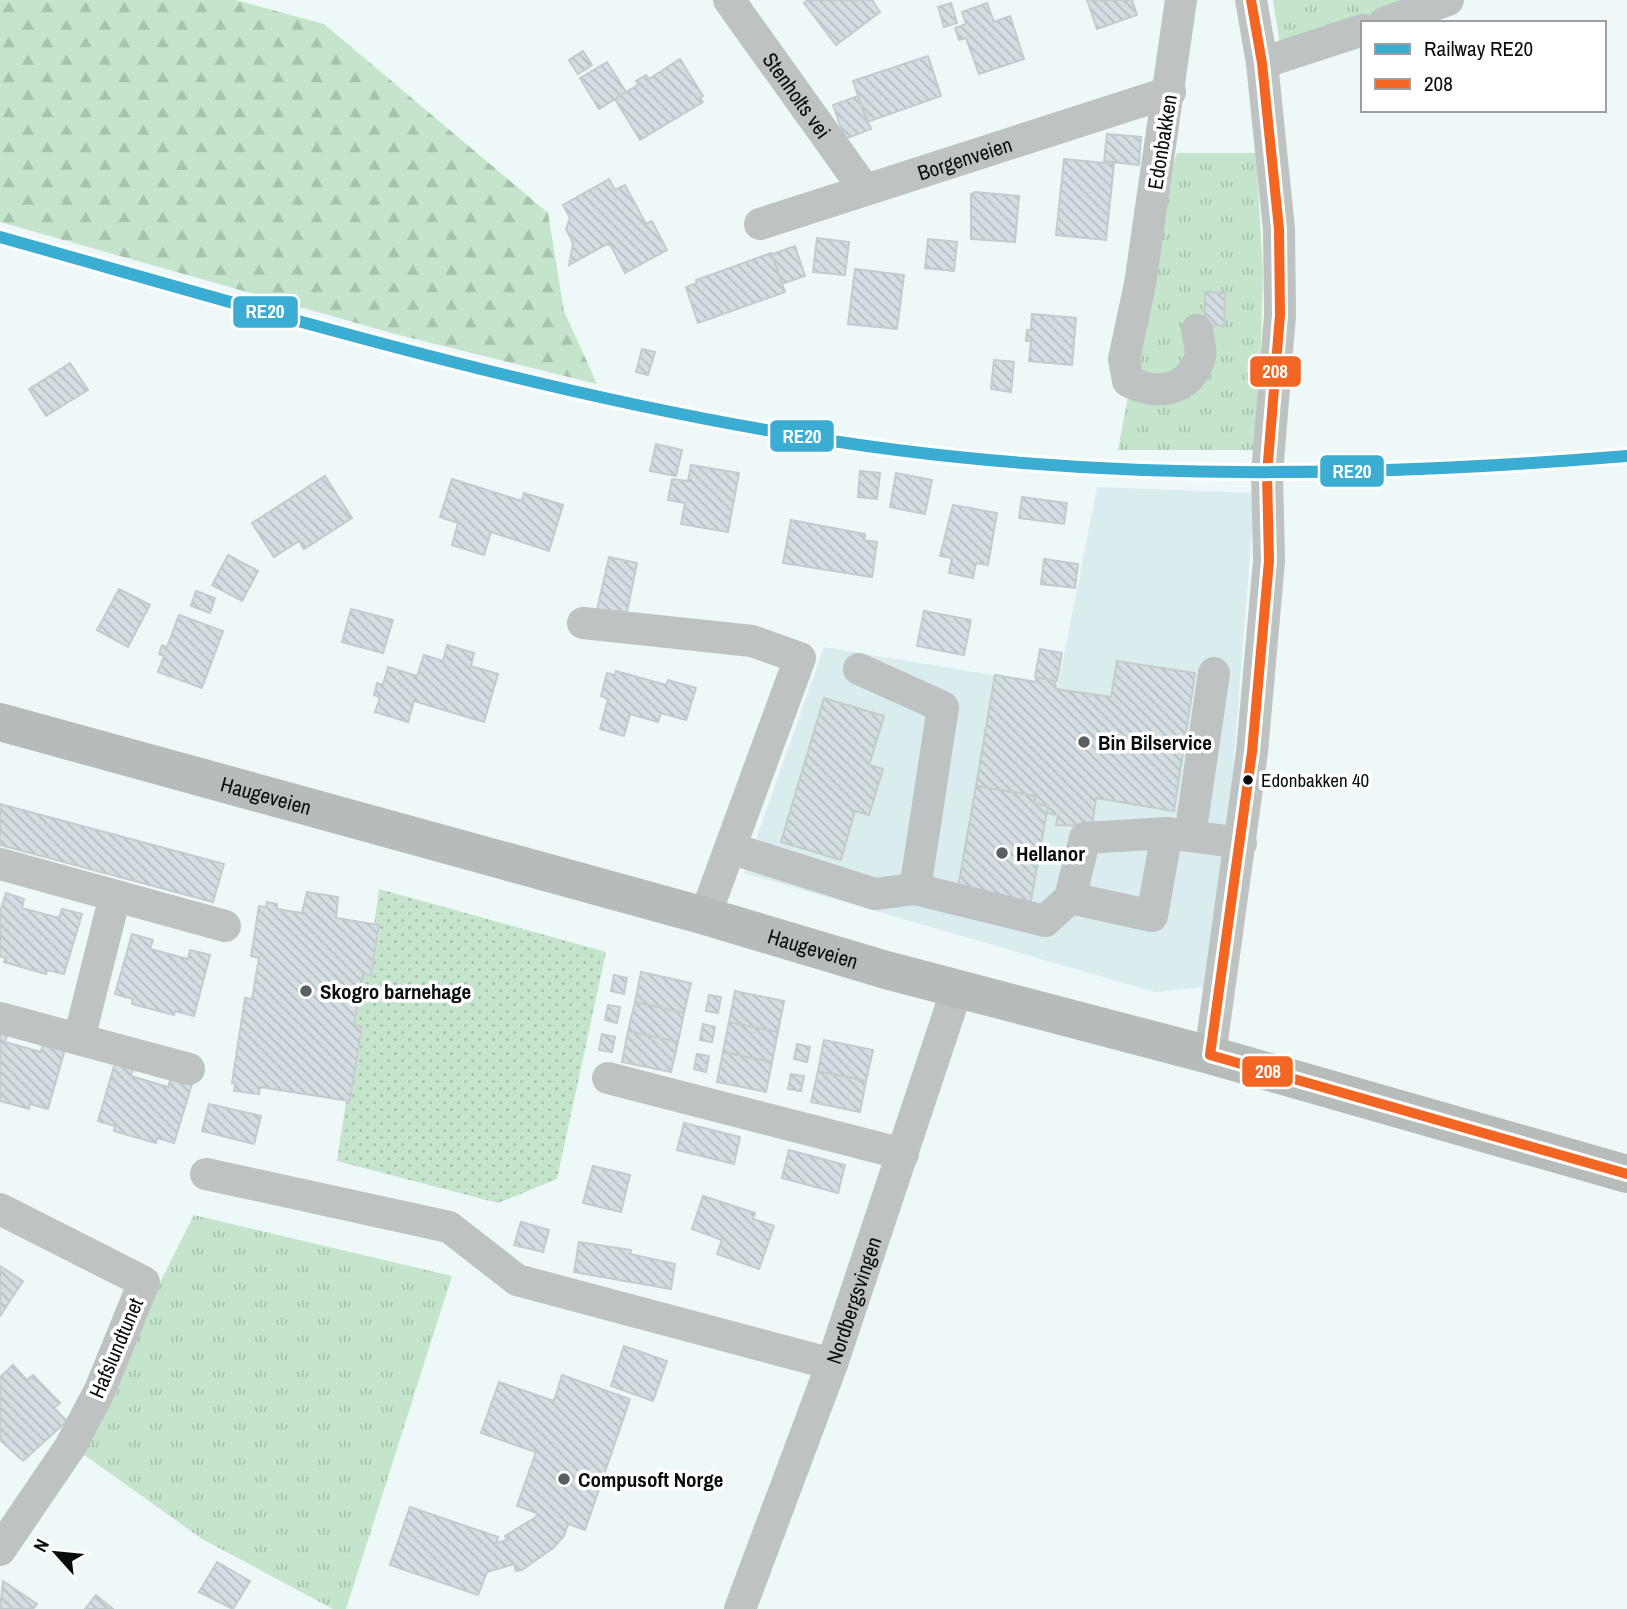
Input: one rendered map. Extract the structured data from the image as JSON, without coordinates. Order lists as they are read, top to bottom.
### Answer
{
  "streets": {
    "main road": ["Haugeveien"],
    "street": [
      "Stenholts vei",
      "Edonbakken",
      "Borgenveien",
      "Nordbergsvingen",
      "Hafslundtunet"
    ]
  },
  "crossings": [
    ["Stenholts vei", "Borgenveien"],
    ["Edonbakken", "Borgenveien"],
    ["Haugeveien", "Nordbergsvingen"]
  ],
  "places": [
    "Bin Bilservice",
    "Edonbakken 40",
    "Hellanor",
    "Skogro barnehage",
    "Compusoft Norge"
  ],
  "lines": ["transit line 208", "rail line RE20"],
  "legend": ["Railway RE20", "208"],
  "north": "top left"
}
